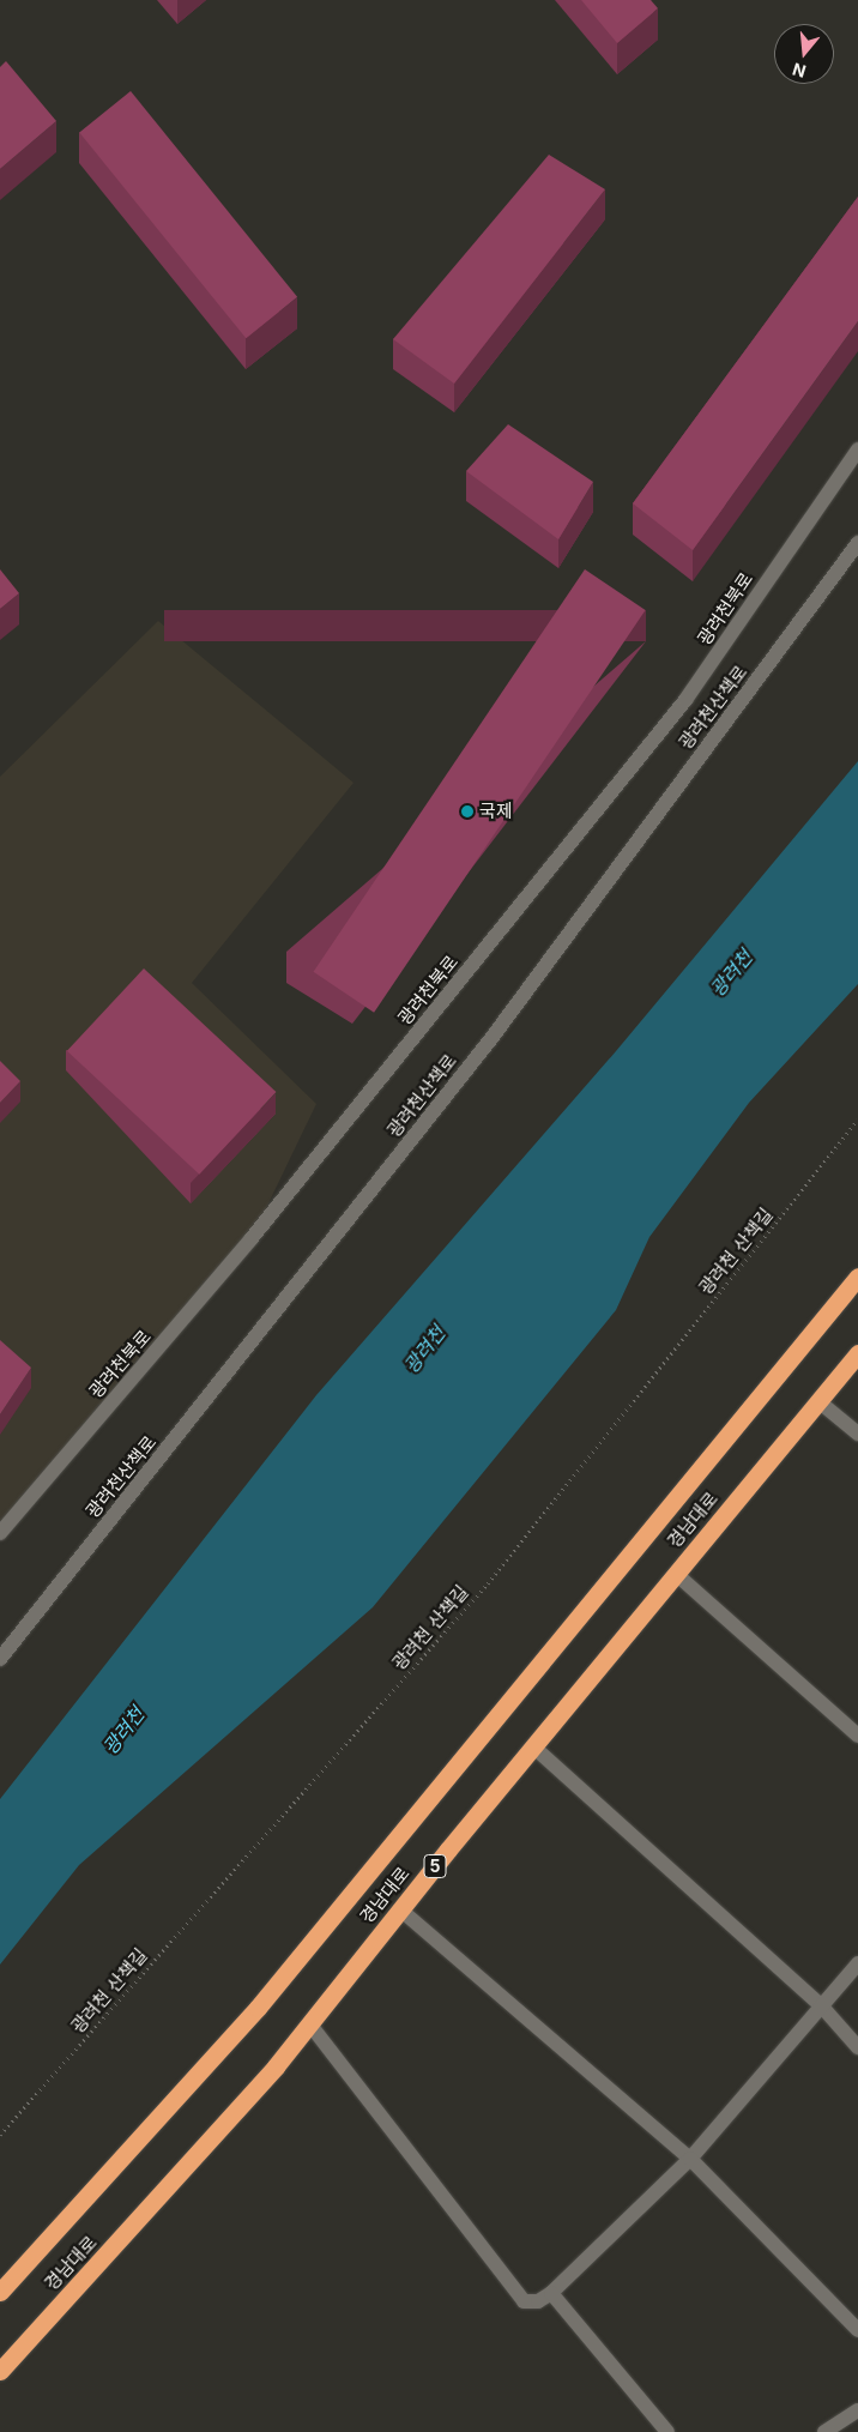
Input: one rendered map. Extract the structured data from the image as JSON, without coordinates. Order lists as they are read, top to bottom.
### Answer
{
  "streets": {
    "highway": ["경남대로", "5"],
    "street": ["광려천북로", "광려천산책로"],
    "path": ["광려천 산책길"]
  },
  "water": ["광려천"],
  "places": ["국제"],
  "north": "bottom"
}
